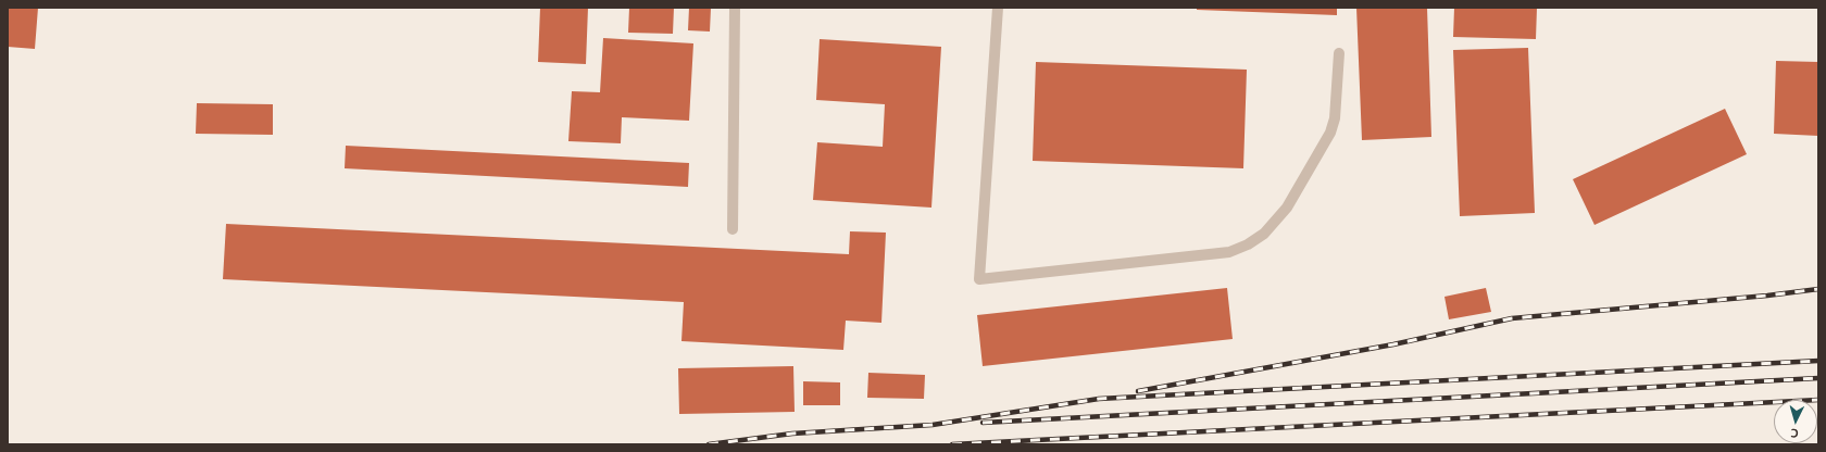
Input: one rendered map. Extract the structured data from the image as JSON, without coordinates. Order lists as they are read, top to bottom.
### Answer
{
  "north": "bottom"
}
